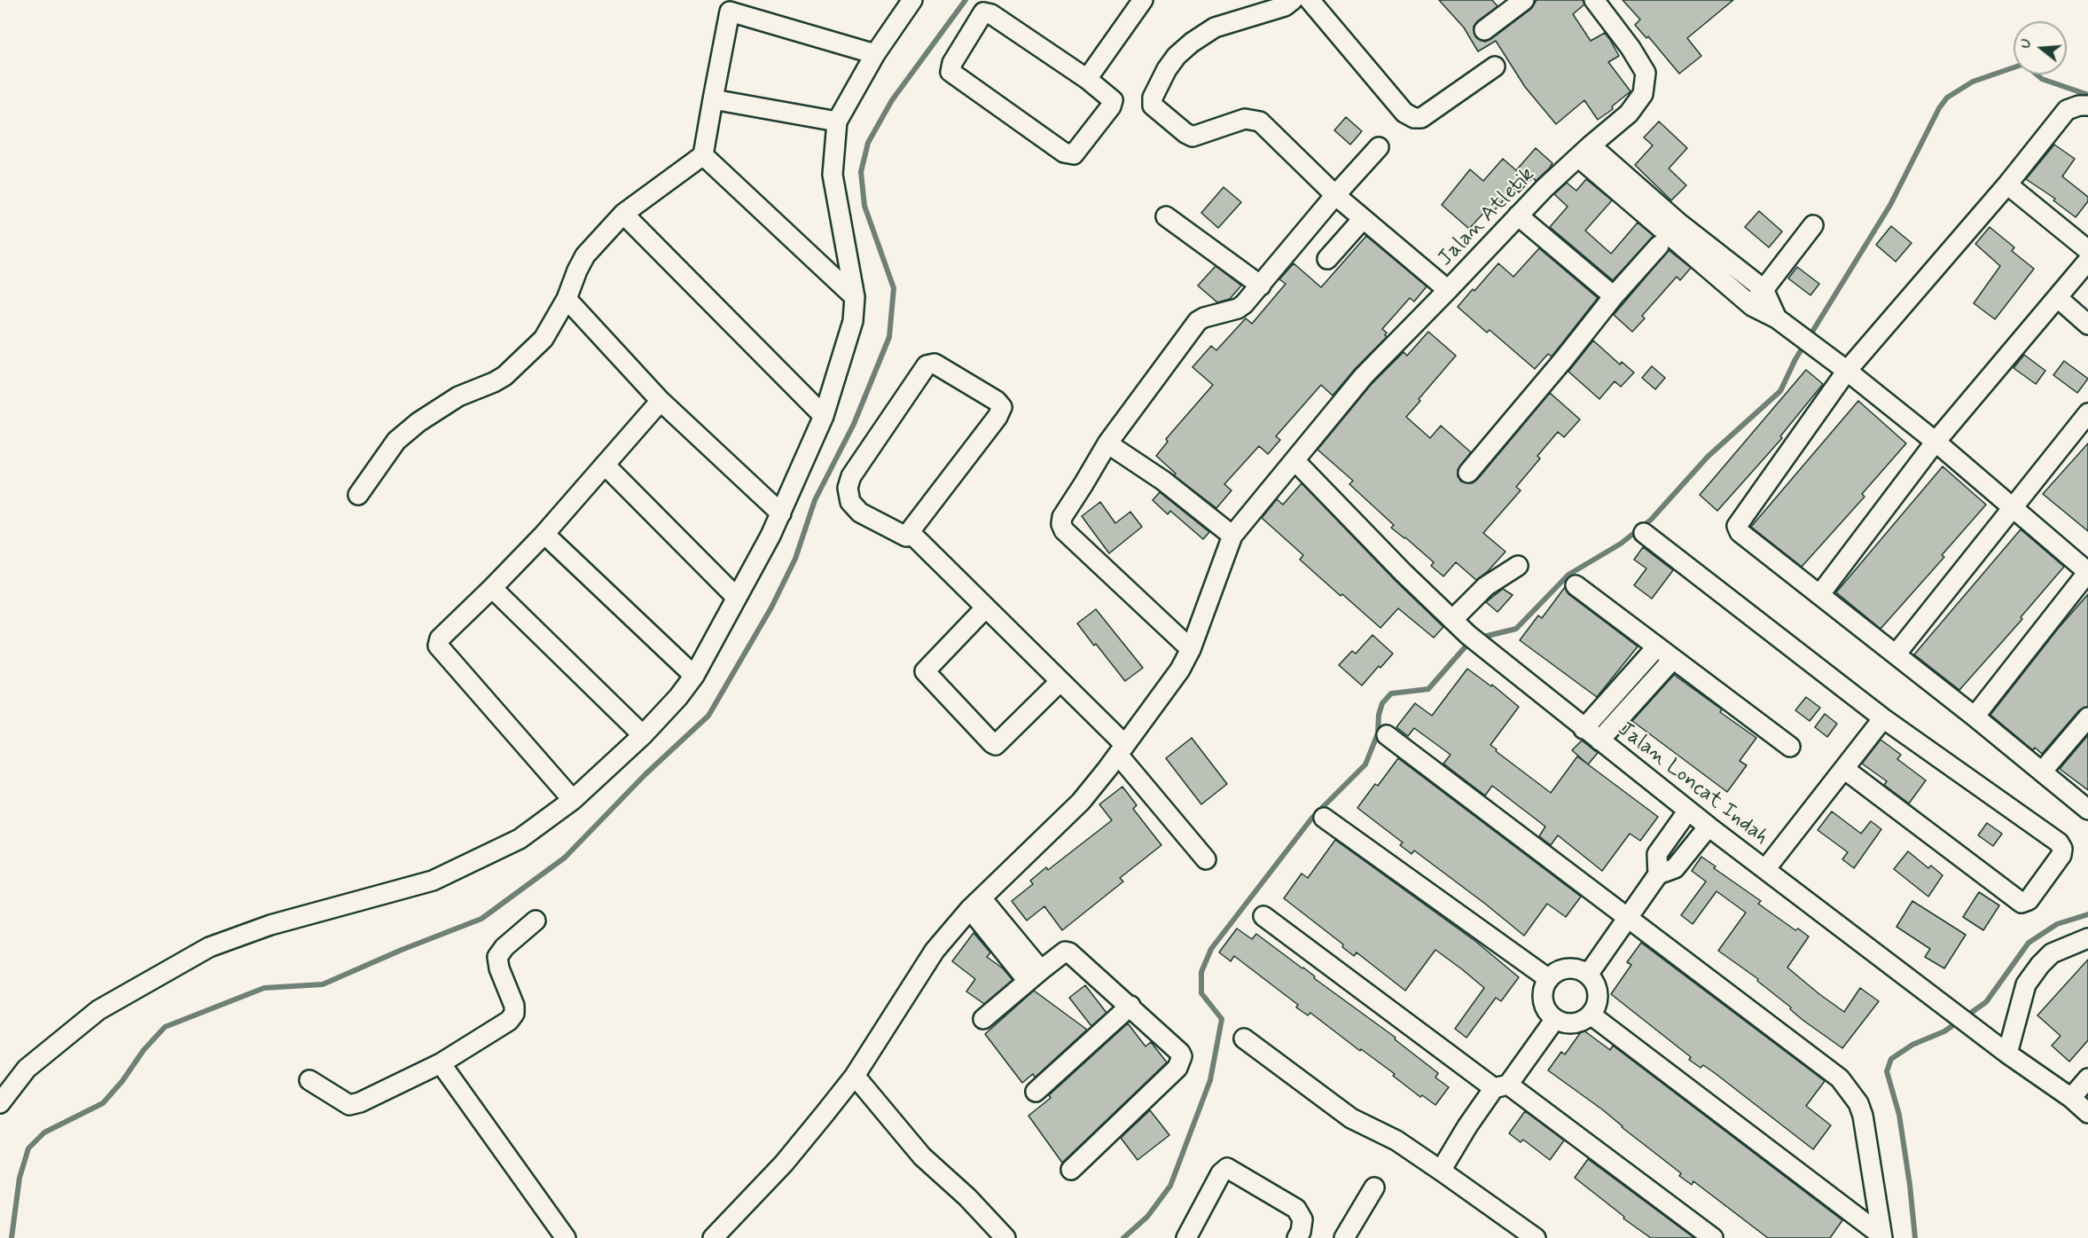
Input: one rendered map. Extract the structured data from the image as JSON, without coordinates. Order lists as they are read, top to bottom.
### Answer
{
  "streets": {
    "street": ["Jalan Atletik", "Jalan Loncat Indah"]
  },
  "crossings": [
    ["Jalan Atletik", "Jalan Loncat Indah"]
  ],
  "north": "left"
}
